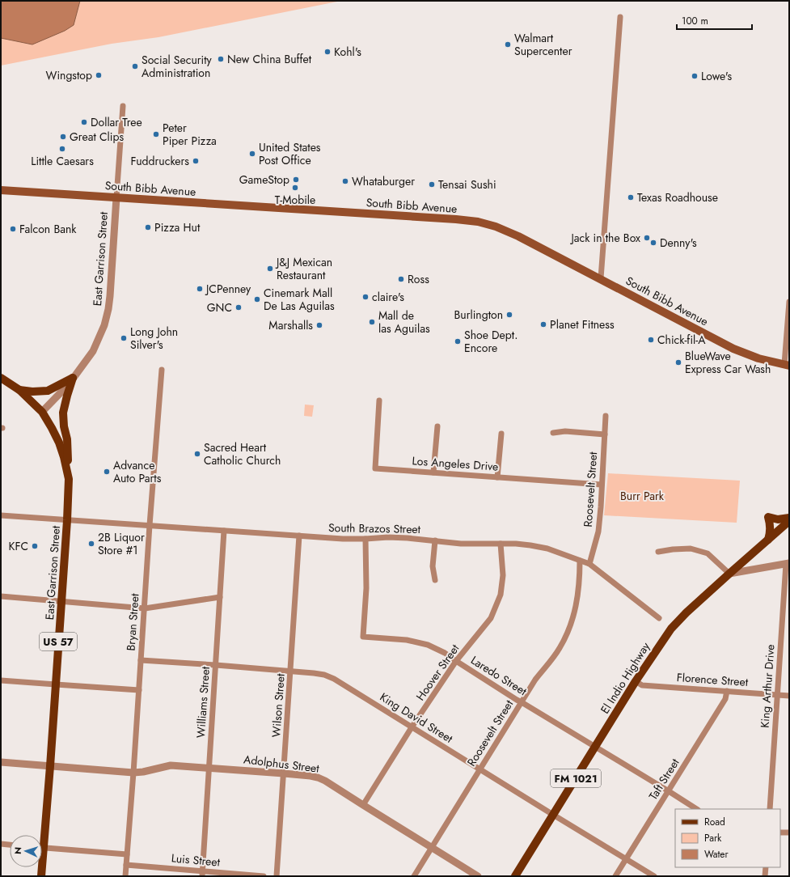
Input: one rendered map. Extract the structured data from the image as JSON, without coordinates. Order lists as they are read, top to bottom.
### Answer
{
  "streets": {
    "main road": [
      "South Bibb Avenue",
      "East Garrison Street",
      "US 57",
      "El Indio Highway",
      "FM 1021"
    ],
    "street": [
      "Los Angeles Drive",
      "Roosevelt Street",
      "South Brazos Street",
      "Bryan Street",
      "Hoover Street",
      "Laredo Street",
      "Florence Street",
      "King Arthur Drive",
      "Williams Street",
      "Wilson Street",
      "King David Street",
      "Adolphus Street",
      "Taft Street",
      "Luis Street"
    ]
  },
  "crossings": [
    ["South Bibb Avenue", "East Garrison Street"],
    ["East Garrison Street", "South Brazos Street"],
    ["East Garrison Street", "Adolphus Street"],
    ["Los Angeles Drive", "Roosevelt Street"],
    ["Roosevelt Street", "South Brazos Street"],
    ["Roosevelt Street", "Laredo Street"],
    ["Roosevelt Street", "King David Street"],
    ["Roosevelt Street", "Adolphus Street"],
    ["South Brazos Street", "Bryan Street"],
    ["South Brazos Street", "Hoover Street"],
    ["South Brazos Street", "Laredo Street"],
    ["South Brazos Street", "Williams Street"],
    ["South Brazos Street", "Wilson Street"],
    ["Bryan Street", "King David Street"],
    ["Bryan Street", "Adolphus Street"],
    ["Bryan Street", "Luis Street"],
    ["Hoover Street", "Laredo Street"],
    ["Hoover Street", "King David Street"],
    ["Hoover Street", "Adolphus Street"],
    ["Laredo Street", "El Indio Highway"],
    ["Laredo Street", "Taft Street"],
    ["El Indio Highway", "Florence Street"],
    ["El Indio Highway", "King David Street"],
    ["Florence Street", "King Arthur Drive"],
    ["Florence Street", "Taft Street"],
    ["Williams Street", "King David Street"],
    ["Williams Street", "Adolphus Street"],
    ["Williams Street", "Luis Street"],
    ["Wilson Street", "King David Street"],
    ["Wilson Street", "Adolphus Street"],
    ["King David Street", "Taft Street"]
  ],
  "parks": ["Burr Park"],
  "places": [
    "Walmart Supercenter",
    "Kohl's",
    "New China Buffet",
    "Social Security Administration",
    "Wingstop",
    "Lowe's",
    "Dollar Tree",
    "Peter Piper Pizza",
    "Great Clips",
    "Little Caesars",
    "United States Post Office",
    "Fuddruckers",
    "GameStop",
    "Whataburger",
    "Tensai Sushi",
    "T-Mobile",
    "Texas Roadhouse",
    "Pizza Hut",
    "Falcon Bank",
    "Jack in the Box",
    "Denny's",
    "J&J Mexican Restaurant",
    "Ross",
    "JCPenney",
    "claire's",
    "Cinemark Mall De Las Aguilas",
    "GNC",
    "Burlington",
    "Mall de las Aguilas",
    "Planet Fitness",
    "Marshalls",
    "Long John Silver's",
    "Chick-fil-A",
    "Shoe Dept. Encore",
    "BlueWave Express Car Wash",
    "Sacred Heart Catholic Church",
    "Advance Auto Parts",
    "2B Liquor Store #1",
    "KFC"
  ],
  "legend": ["Road", "Park", "Water"],
  "scale_bar": "100 m",
  "north": "left"
}
